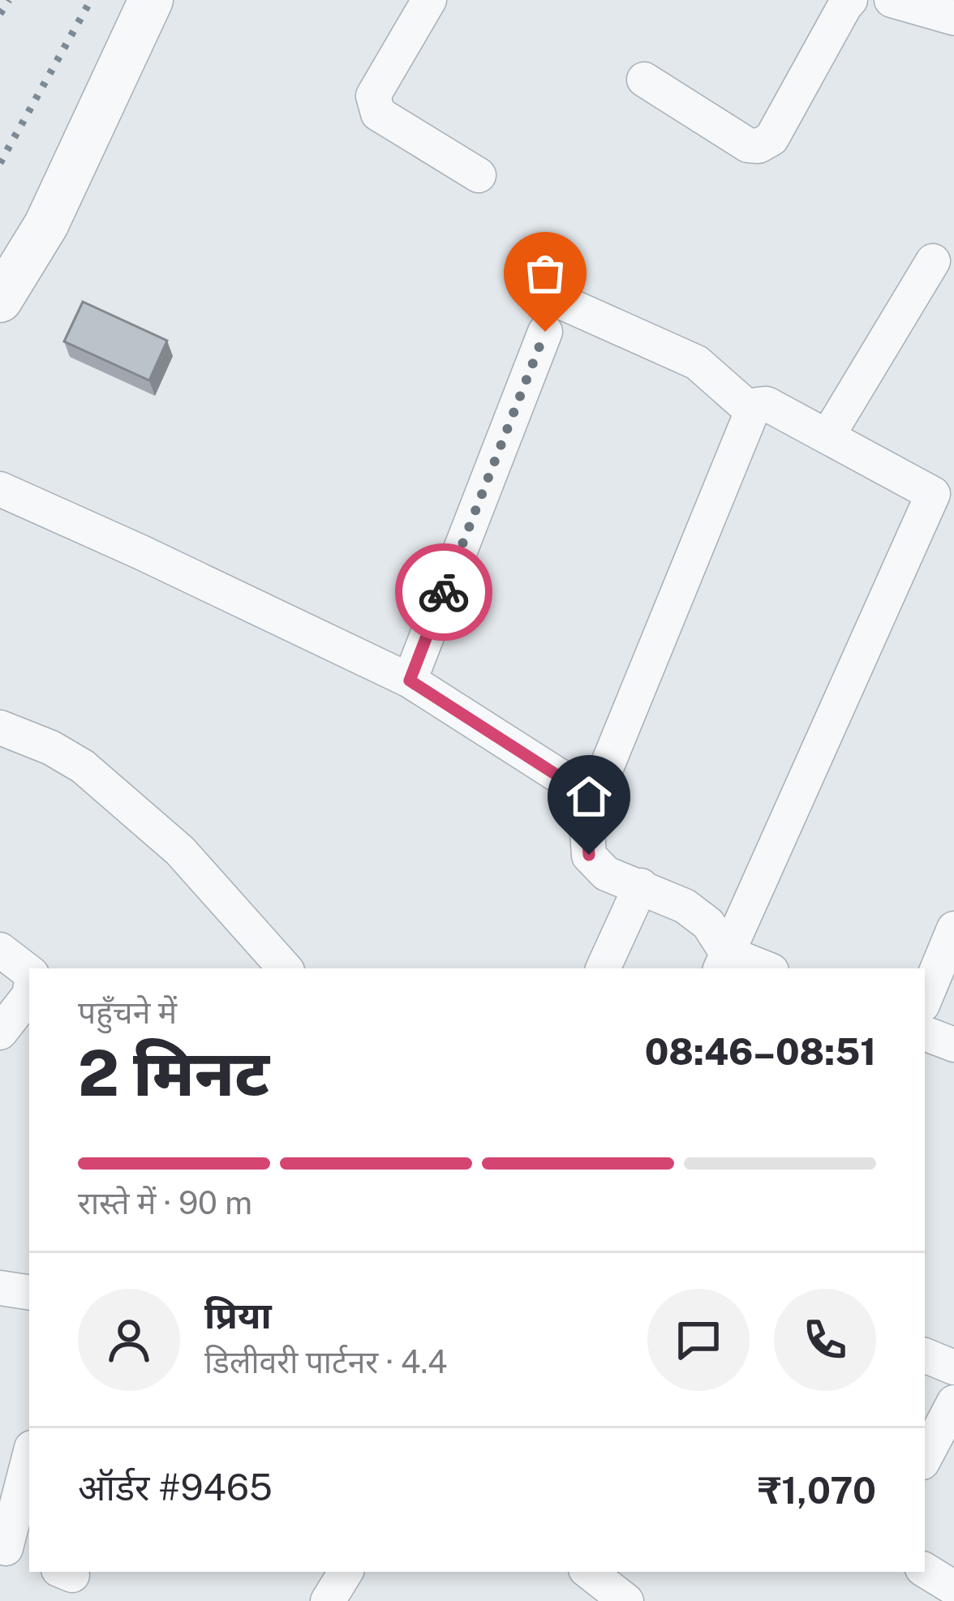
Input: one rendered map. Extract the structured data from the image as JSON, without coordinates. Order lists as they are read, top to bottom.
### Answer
{
  "page": {
    "heading": ["2 मिनट", "पहुँचने में", "08:46–08:51"],
    "panel": [
      "प्रिया",
      "डिलीवरी पार्टनर · 4.4",
      "ऑर्डर #9465",
      "₹1,070"
    ],
    "bar": "रास्ते में · 90 m"
  }
}
